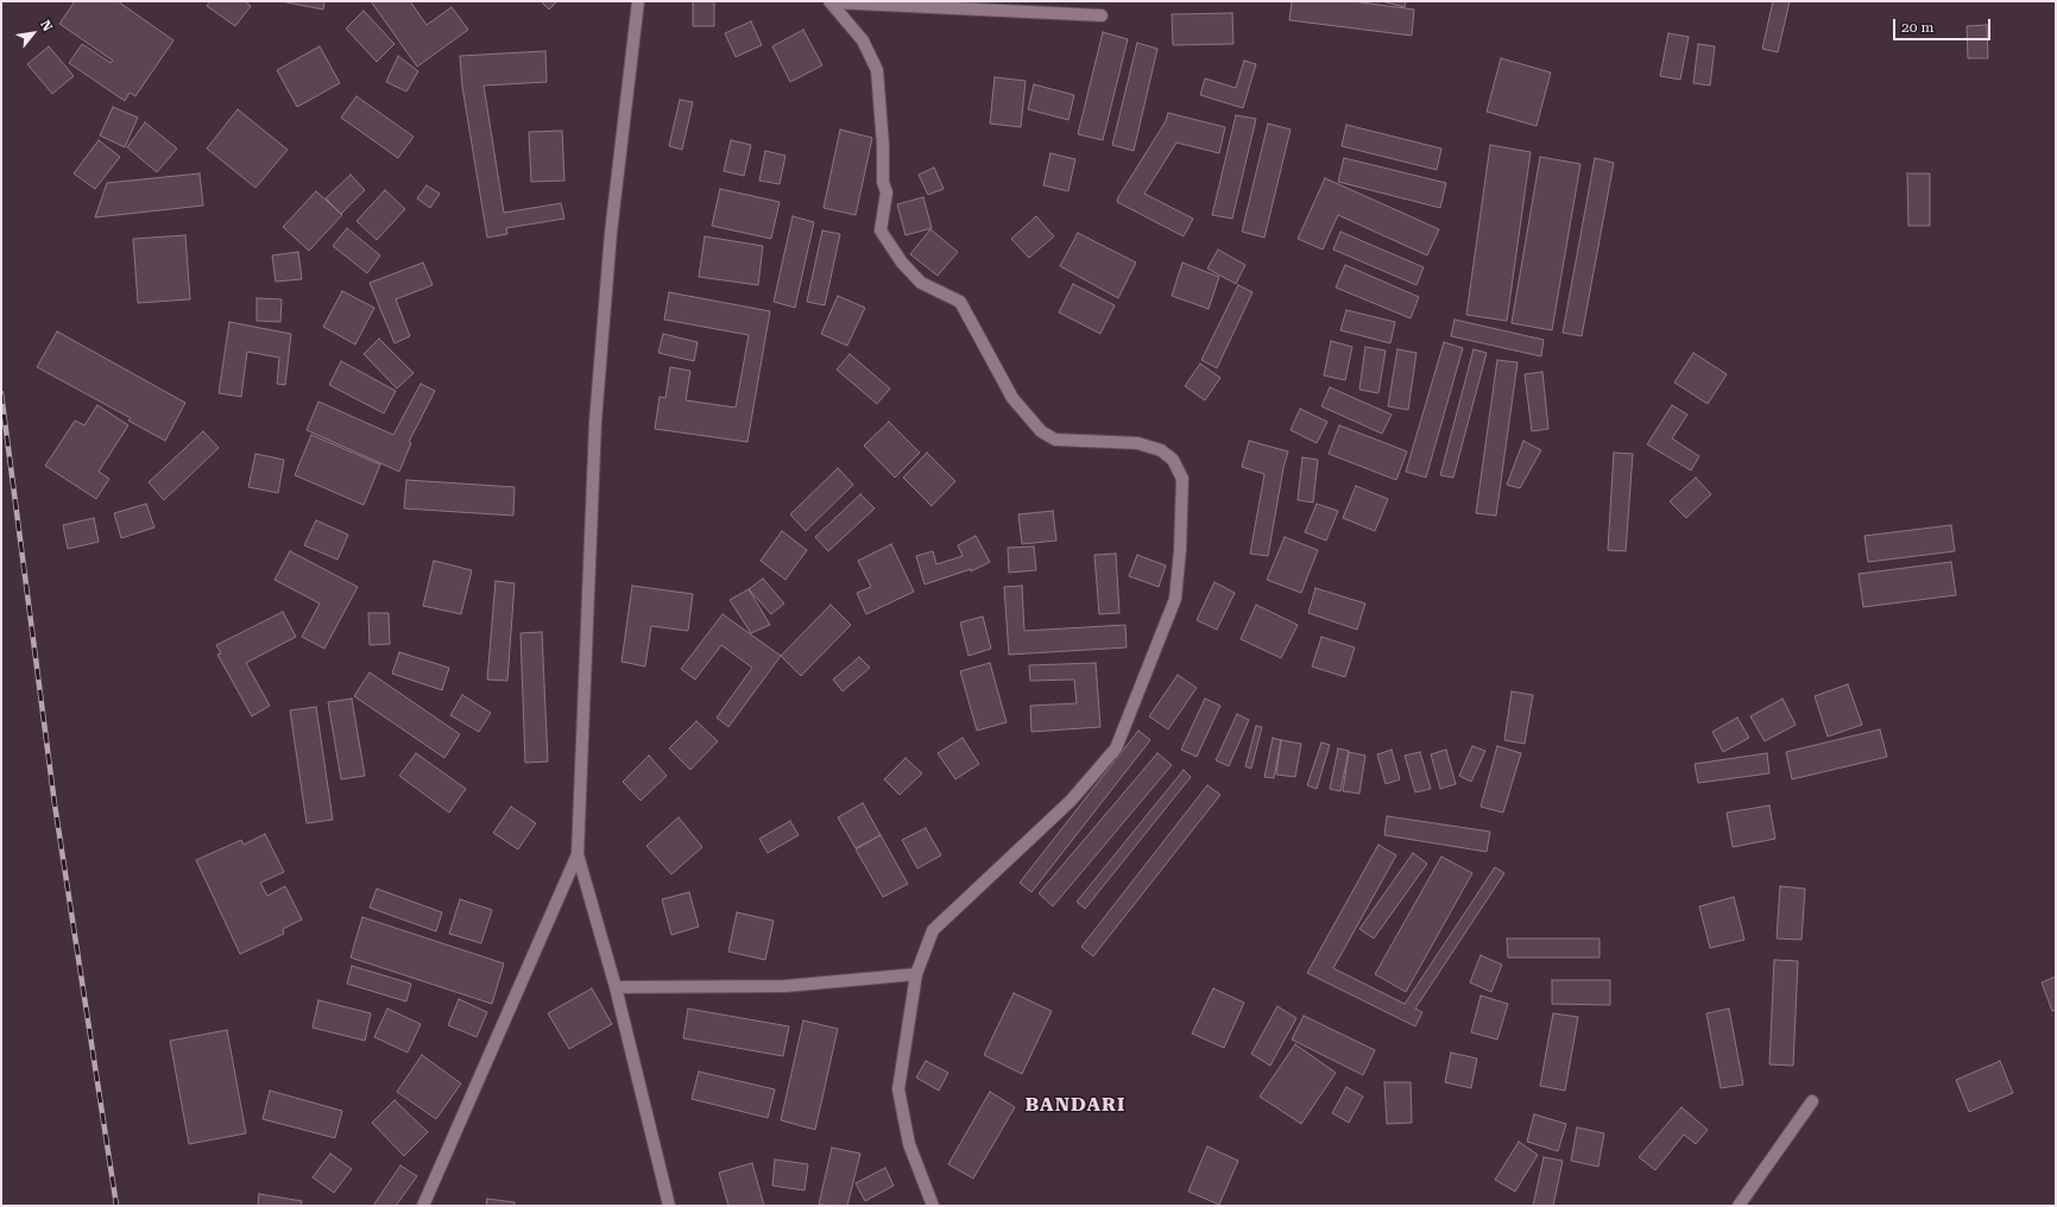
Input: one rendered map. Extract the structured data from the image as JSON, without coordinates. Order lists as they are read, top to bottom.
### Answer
{
  "districts": ["BANDARI"],
  "scale_bar": "20 m",
  "north": "top right"
}
